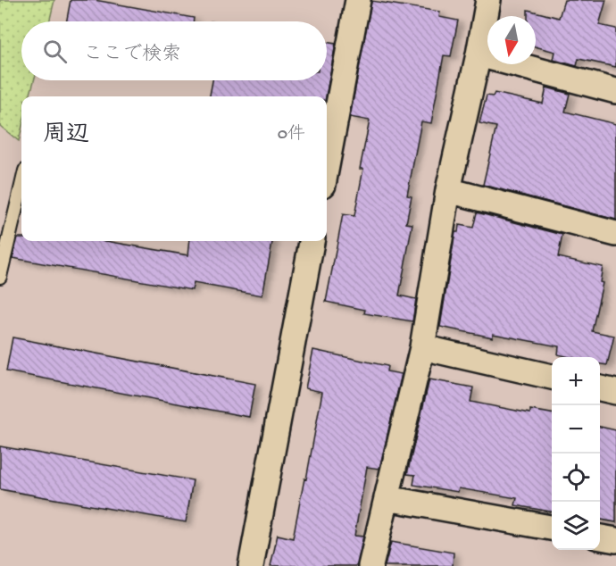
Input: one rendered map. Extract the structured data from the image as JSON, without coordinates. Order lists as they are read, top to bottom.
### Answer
{
  "north": "bottom",
  "page": {
    "search": "ここで検索",
    "heading": ["周辺", "0件"],
    "map_buttons": ["+", "−"]
  }
}
